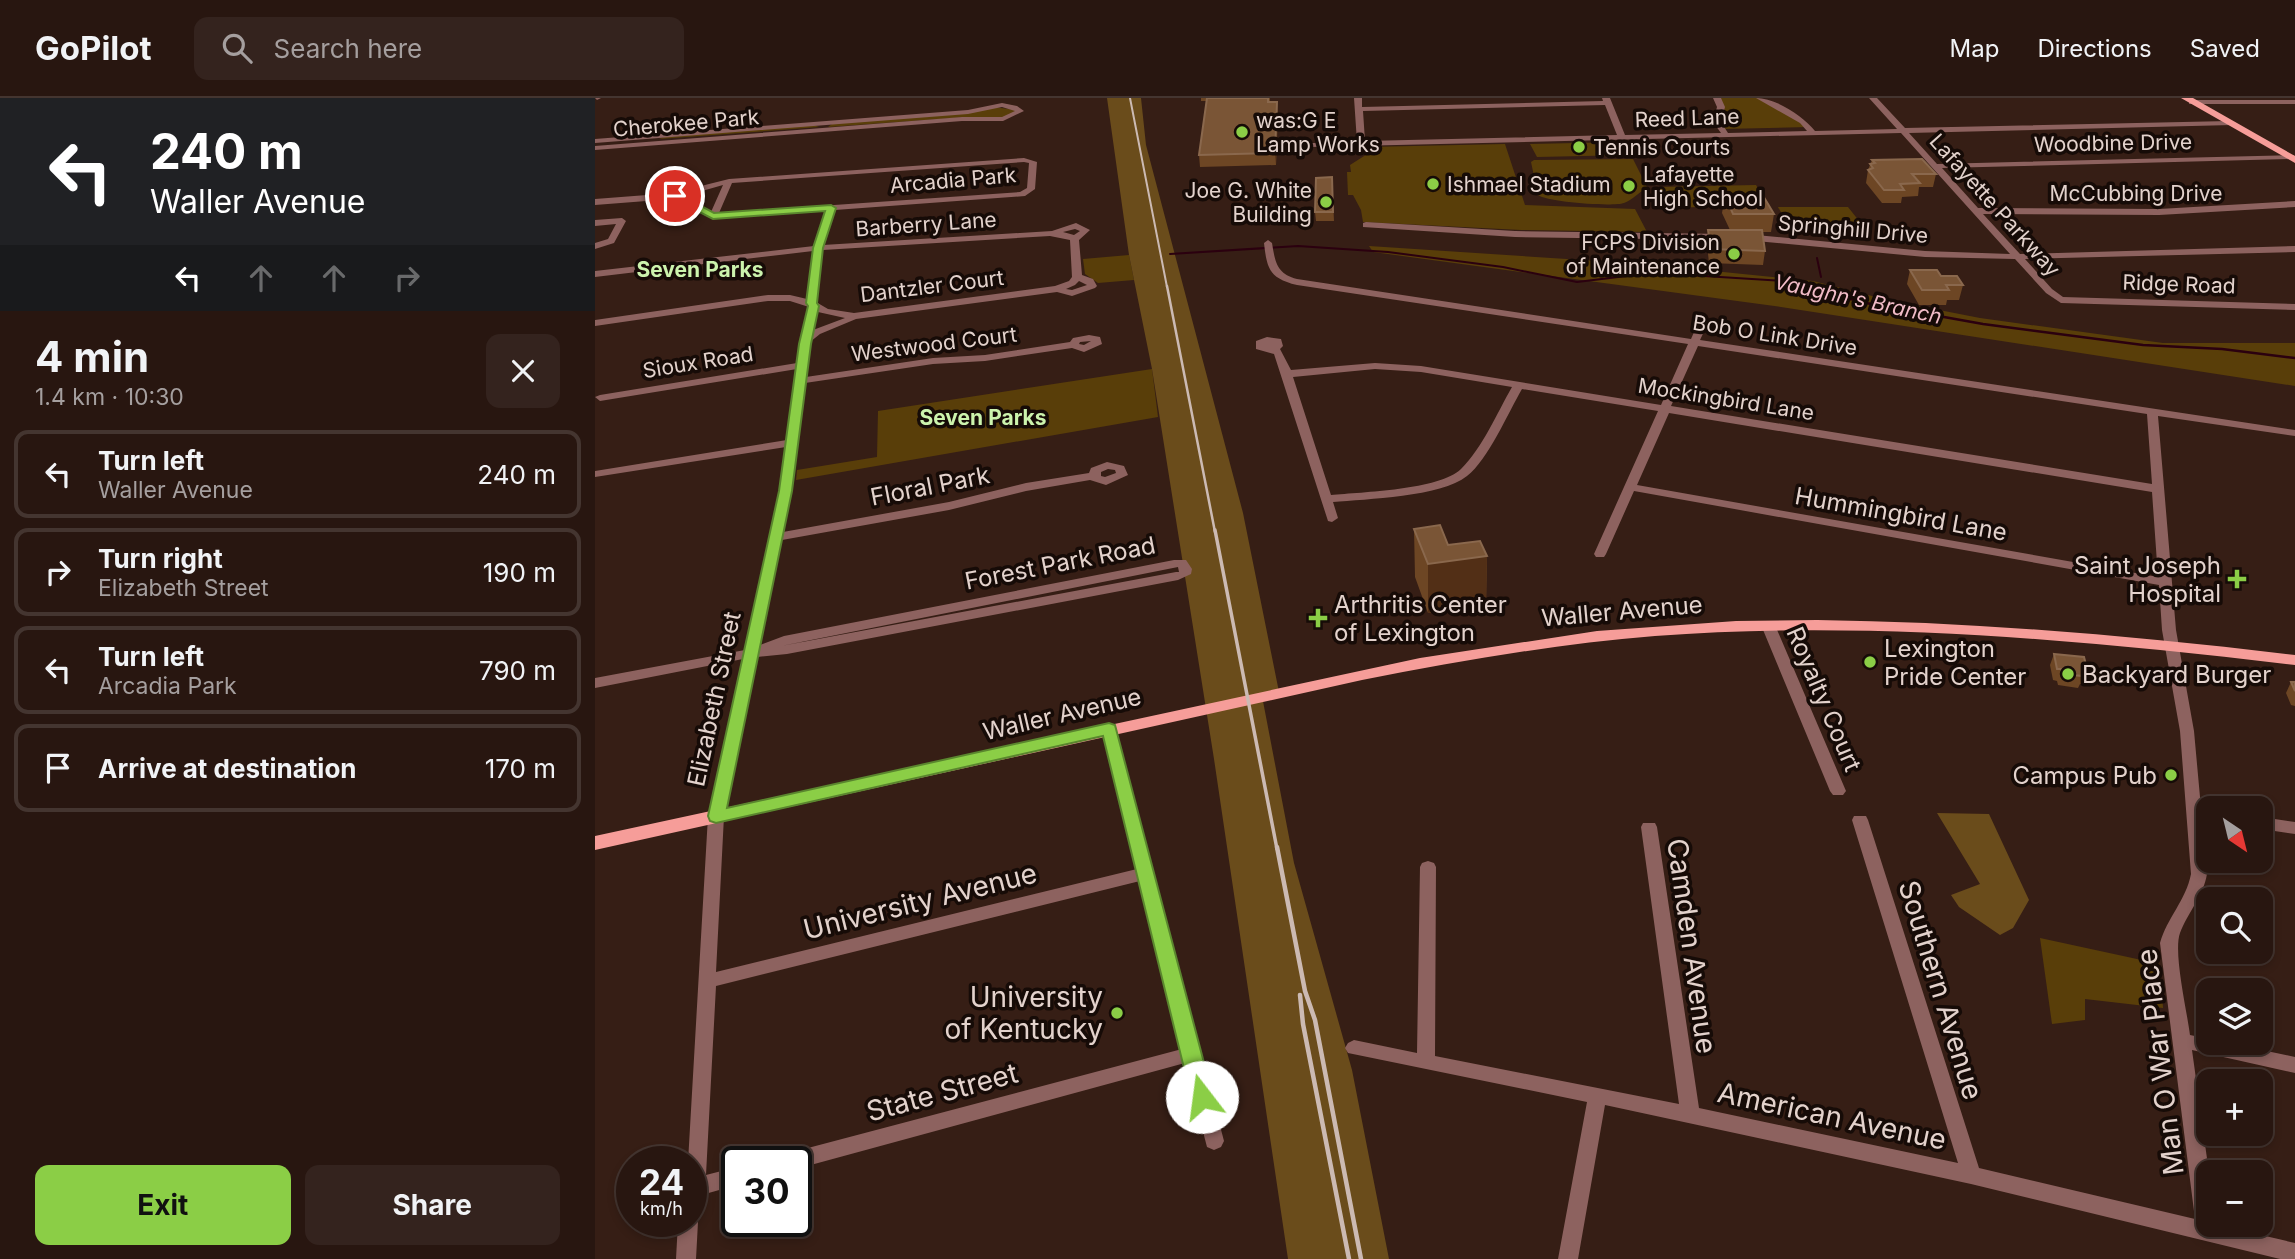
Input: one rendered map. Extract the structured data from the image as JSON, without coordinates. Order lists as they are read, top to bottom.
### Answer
{
  "streets": {
    "main road": ["Waller Avenue"],
    "street": [
      "Reed Lane",
      "Cherokee Park",
      "Woodbine Drive",
      "Arcadia Park",
      "McCubbing Drive",
      "Lafayette Parkway",
      "Barberry Lane",
      "Springhill Drive",
      "Ridge Road",
      "Dantzler Court",
      "Bob O Link Drive",
      "Westwood Court",
      "Sioux Road",
      "Mockingbird Lane",
      "Floral Park",
      "Hummingbird Lane",
      "Forest Park Road",
      "Elizabeth Street",
      "Royalty Court",
      "University Avenue",
      "Camden Avenue",
      "Southern Avenue",
      "Man O War Place",
      "State Street",
      "American Avenue"
    ]
  },
  "crossings": [
    ["Reed Lane", "Lafayette Parkway"],
    ["Woodbine Drive", "Lafayette Parkway"],
    ["Arcadia Park", "Elizabeth Street"],
    ["McCubbing Drive", "Lafayette Parkway"],
    ["Lafayette Parkway", "Springhill Drive"],
    ["Lafayette Parkway", "Ridge Road"],
    ["Barberry Lane", "Dantzler Court"],
    ["Barberry Lane", "Elizabeth Street"],
    ["Dantzler Court", "Elizabeth Street"],
    ["Bob O Link Drive", "Man O War Place"],
    ["Westwood Court", "Elizabeth Street"],
    ["Sioux Road", "Elizabeth Street"],
    ["Mockingbird Lane", "Man O War Place"],
    ["Floral Park", "Elizabeth Street"],
    ["Hummingbird Lane", "Man O War Place"],
    ["Forest Park Road", "Elizabeth Street"],
    ["Waller Avenue", "Elizabeth Street"],
    ["Waller Avenue", "Royalty Court"],
    ["Waller Avenue", "Man O War Place"],
    ["Elizabeth Street", "University Avenue"],
    ["Camden Avenue", "American Avenue"],
    ["Southern Avenue", "American Avenue"]
  ],
  "districts": ["Seven Parks", "Seven Parks"],
  "water": ["Vaughn's Branch"],
  "places": {
    "other": [
      "was:G E Lamp Works",
      "Tennis Courts",
      "Ishmael Stadium",
      "Lafayette High School",
      "Joe G. White Building",
      "FCPS Division of Maintenance",
      "Lexington Pride Center",
      "Backyard Burger",
      "Campus Pub",
      "University of Kentucky"
    ],
    "health": ["Saint Joseph Hospital", "Arthritis Center of Lexington"]
  },
  "north": "bottom right",
  "page": {
    "header": "GoPilot",
    "search": "Search here",
    "nav": ["Map", "Directions", "Saved"],
    "turn": ["240 m", "Waller Avenue"],
    "heading": ["4 min", "1.4 km · 10:30"],
    "list": [
      {
        "name": "Turn left",
        "note": "Waller Avenue",
        "value": "240 m"
      },
      {
        "name": "Turn right",
        "note": "Elizabeth Street",
        "value": "190 m"
      },
      {
        "name": "Turn left",
        "note": "Arcadia Park",
        "value": "790 m"
      },
      {
        "name": "Arrive at destination",
        "value": "170 m"
      }
    ],
    "map_buttons": ["+", "−"],
    "speed": "24 km/h",
    "limit": "30",
    "buttons": ["Exit", "Share"]
  }
}
